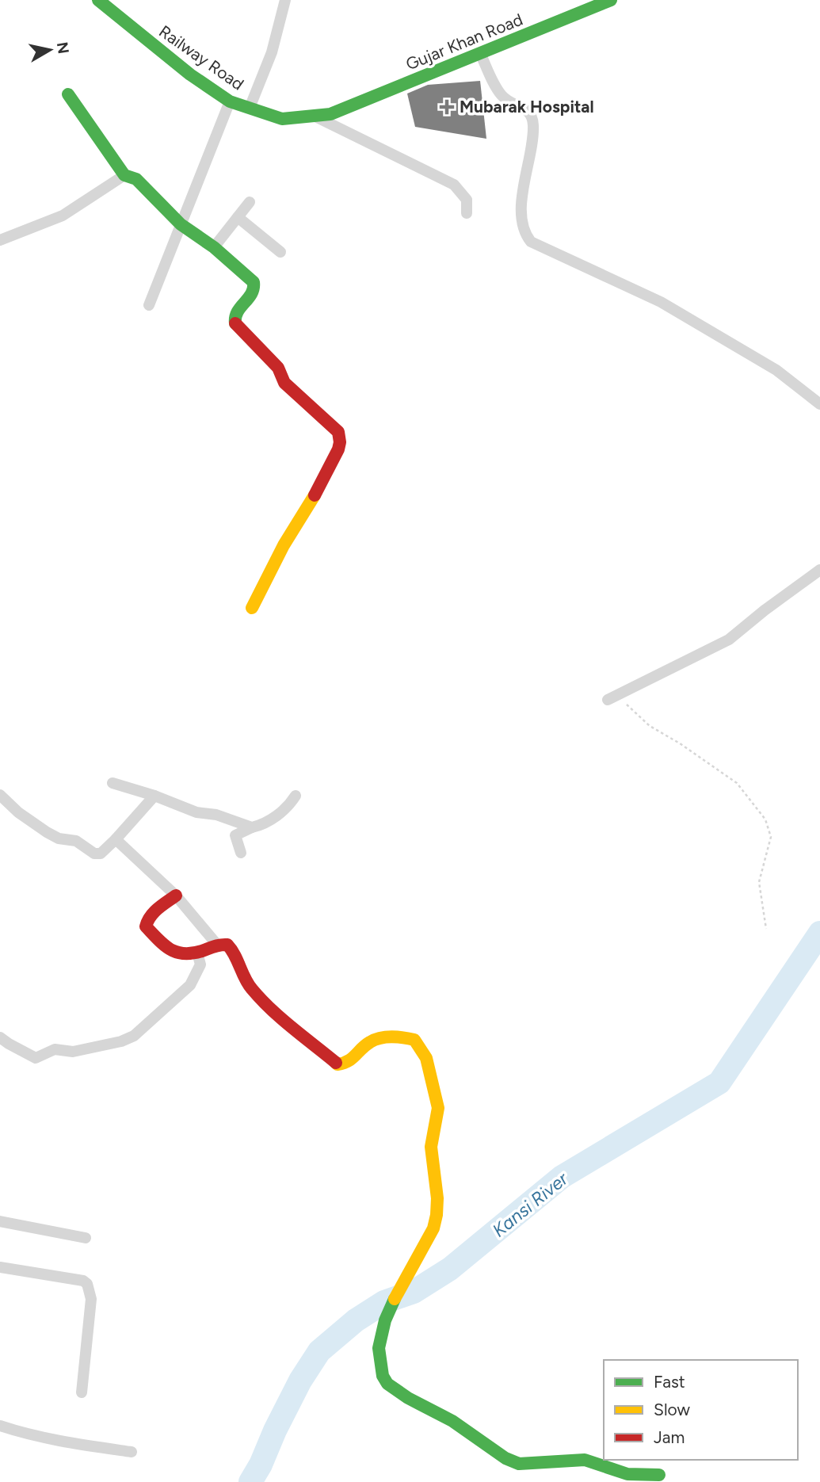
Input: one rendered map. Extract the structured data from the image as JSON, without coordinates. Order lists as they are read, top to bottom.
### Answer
{
  "streets": {
    "street": ["Gujar Khan Road", "Railway Road"]
  },
  "crossings": [
    ["Gujar Khan Road", "Railway Road"]
  ],
  "water": ["Kansi River"],
  "places": {
    "health": ["Mubarak Hospital"]
  },
  "legend": ["Fast", "Slow", "Jam"],
  "north": "right"
}
